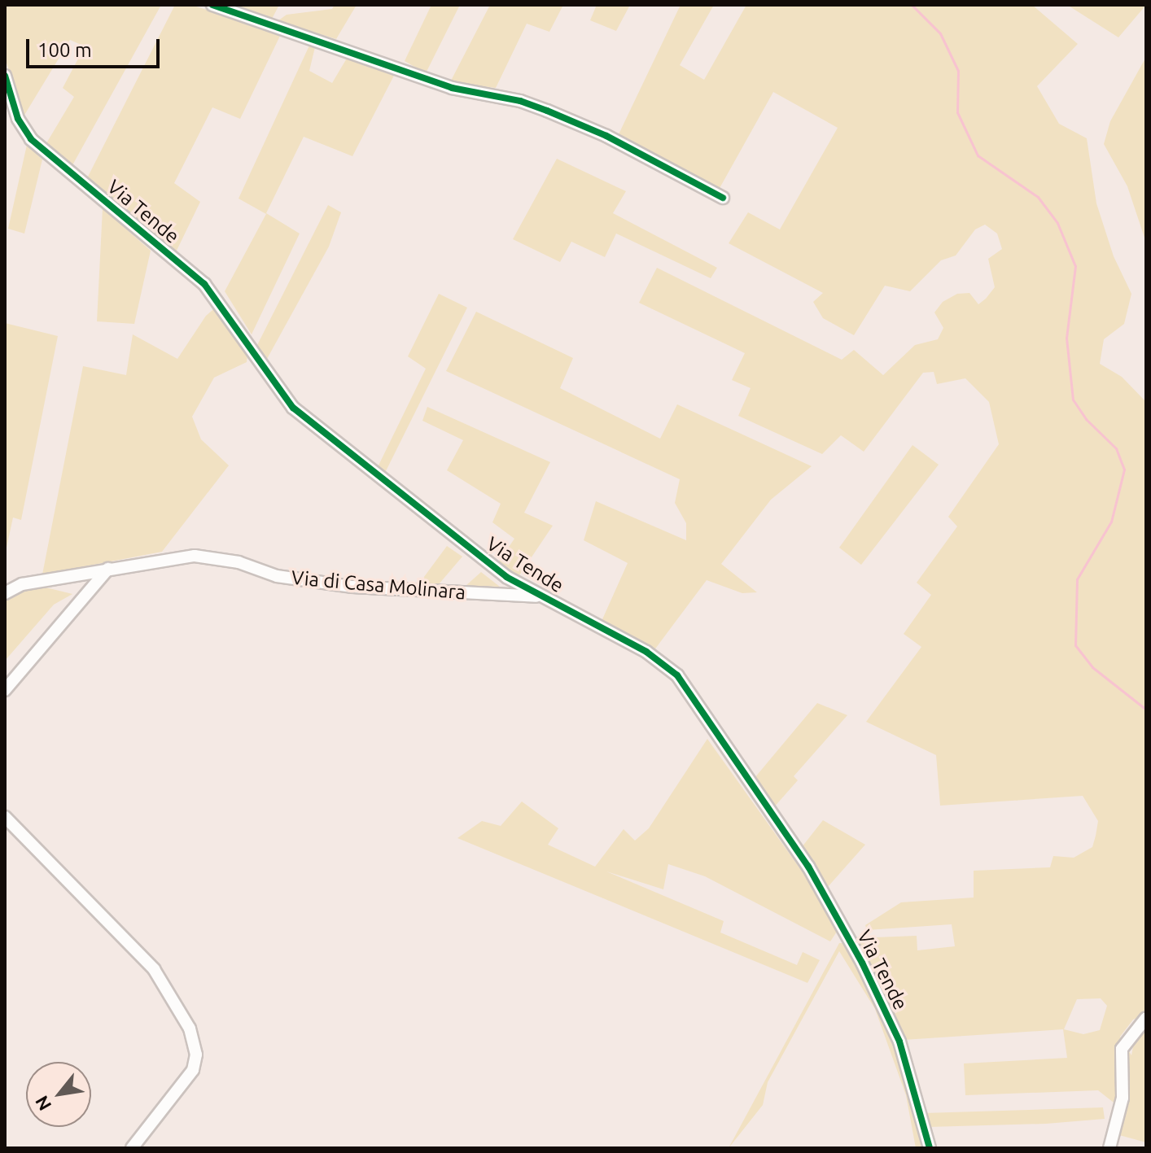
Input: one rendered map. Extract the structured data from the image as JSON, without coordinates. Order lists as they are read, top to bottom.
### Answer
{
  "streets": {
    "street": ["Via Tende", "Via di Casa Molinara"]
  },
  "crossings": [
    ["Via Tende", "Via di Casa Molinara"]
  ],
  "scale_bar": "100 m",
  "north": "bottom left"
}
